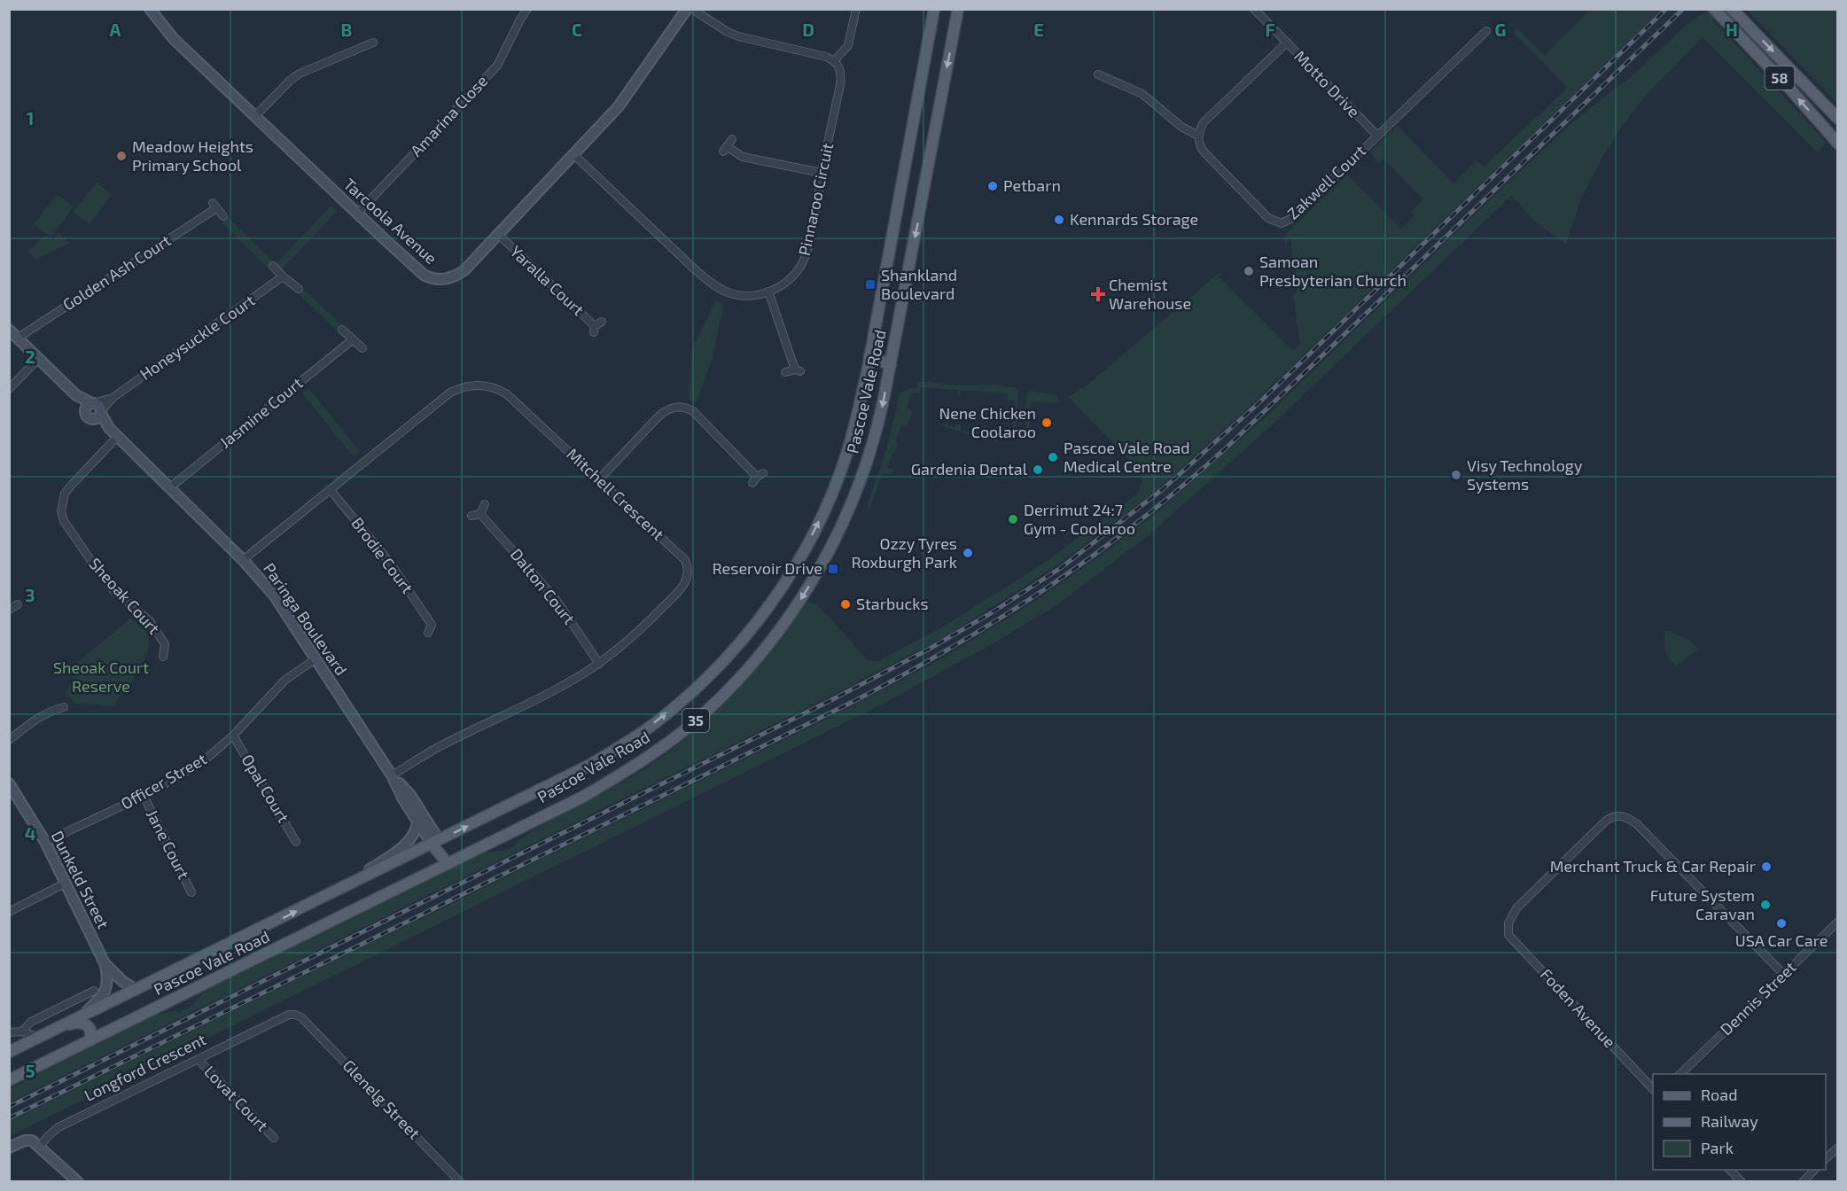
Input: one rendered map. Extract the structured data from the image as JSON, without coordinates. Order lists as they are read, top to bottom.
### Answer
{
  "streets": {
    "main road": ["58", "Pascoe Vale Road", "35"],
    "street": [
      "Motto Drive",
      "Amarina Close",
      "Zakwell Court",
      "Pinnaroo Circuit",
      "Tarcoola Avenue",
      "Golden Ash Court",
      "Yaralla Court",
      "Honeysuckle Court",
      "Jasmine Court",
      "Mitchell Crescent",
      "Brodie Court",
      "Dalton Court",
      "Sheoak Court",
      "Paringa Boulevard",
      "Officer Street",
      "Opal Court",
      "Jane Court",
      "Dunkeld Street",
      "Dennis Street",
      "Foden Avenue",
      "Longford Crescent",
      "Lovat Court",
      "Glenelg Street"
    ]
  },
  "crossings": [
    ["Motto Drive", "Zakwell Court"],
    ["Amarina Close", "Tarcoola Avenue"],
    ["Pinnaroo Circuit", "Tarcoola Avenue"],
    ["Tarcoola Avenue", "Yaralla Court"],
    ["Honeysuckle Court", "Paringa Boulevard"],
    ["Pascoe Vale Road", "Paringa Boulevard"],
    ["Pascoe Vale Road", "Dunkeld Street"],
    ["Jasmine Court", "Paringa Boulevard"],
    ["Mitchell Crescent", "Brodie Court"],
    ["Mitchell Crescent", "Dalton Court"],
    ["Mitchell Crescent", "Paringa Boulevard"],
    ["Sheoak Court", "Paringa Boulevard"],
    ["Paringa Boulevard", "Officer Street"],
    ["Officer Street", "Opal Court"],
    ["Officer Street", "Jane Court"],
    ["Officer Street", "Dunkeld Street"],
    ["Dennis Street", "Foden Avenue"],
    ["Longford Crescent", "Lovat Court"],
    ["Longford Crescent", "Glenelg Street"]
  ],
  "parks": ["Sheoak Court Reserve"],
  "places": {
    "other": [
      "Meadow Heights Primary School",
      "Petbarn",
      "Kennards Storage",
      "Samoan Presbyterian Church",
      "Nene Chicken Coolaroo",
      "Pascoe Vale Road Medical Centre",
      "Gardenia Dental",
      "Visy Technology Systems",
      "Derrimut 24:7 Gym - Coolaroo",
      "Ozzy Tyres Roxburgh Park",
      "Starbucks",
      "Merchant Truck & Car Repair",
      "Future System Caravan",
      "USA Car Care"
    ],
    "transit": ["Shankland Boulevard", "Reservoir Drive"],
    "health": ["Chemist Warehouse"]
  },
  "legend": ["Road", "Railway", "Park"],
  "grid": {
    "columns": [
      "A",
      "B",
      "C",
      "D",
      "E",
      "F",
      "G",
      "H"
    ],
    "rows": [
      "1",
      "2",
      "3",
      "4",
      "5"
    ]
  }
}
